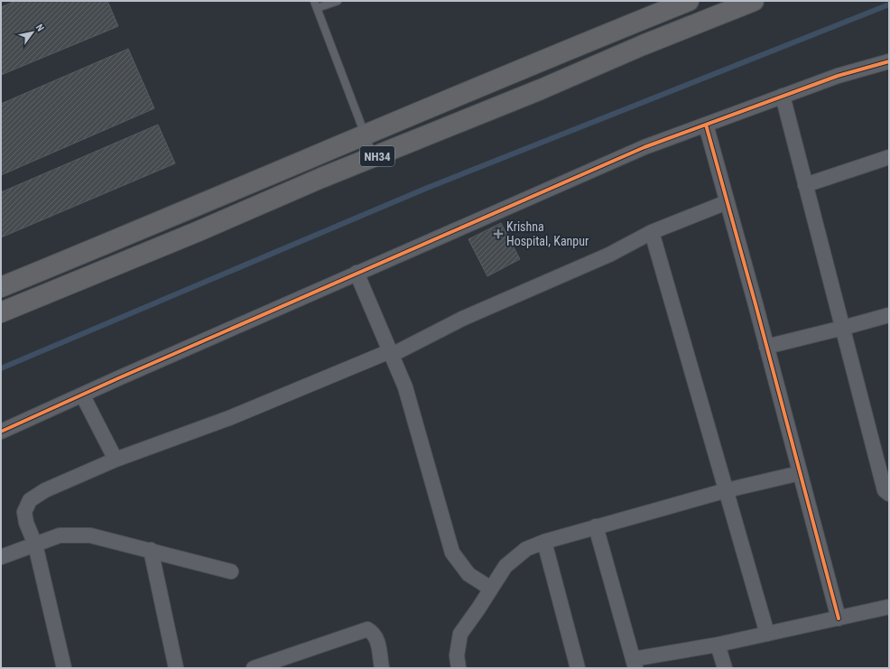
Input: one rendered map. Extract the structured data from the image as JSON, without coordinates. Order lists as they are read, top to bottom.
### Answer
{
  "streets": {
    "highway": ["NH34"]
  },
  "places": {
    "health": ["Krishna Hospital, Kanpur"]
  },
  "north": "top right"
}
